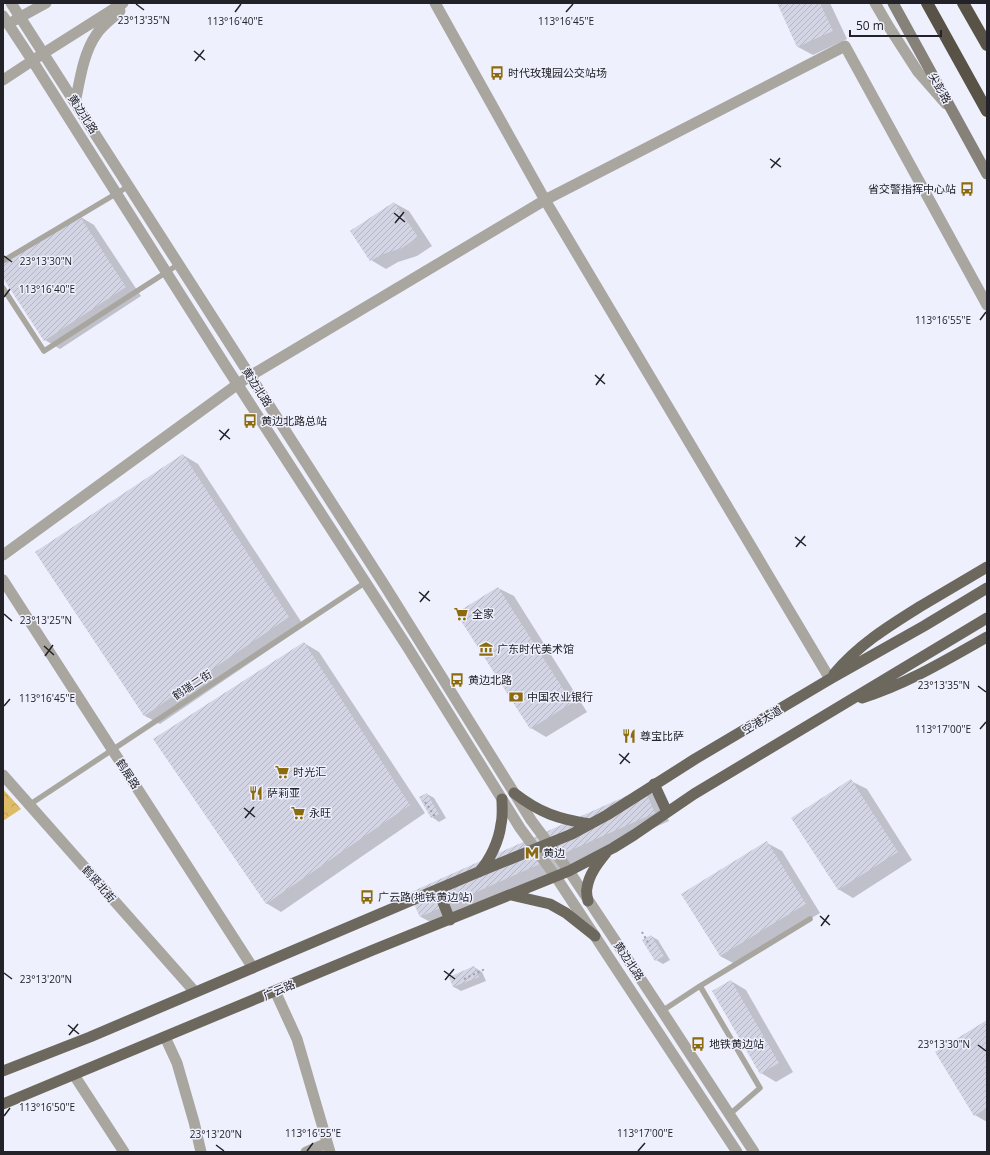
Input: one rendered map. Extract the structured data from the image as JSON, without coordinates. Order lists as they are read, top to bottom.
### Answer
{
  "streets": {
    "main road": ["尖彭路", "空港大道", "广云路"],
    "street": ["黄边北路", "鹤展路", "鹤贤北街"],
    "lane": ["鹤瑞二街"]
  },
  "crossings": [
    ["黄边北路", "鹤瑞二街"],
    ["黄边北路", "空港大道"],
    ["黄边北路", "广云路"],
    ["鹤瑞二街", "鹤展路"],
    ["鹤瑞二街", "鹤贤北街"]
  ],
  "places": {
    "bus stop": [
      "时代玫瑰园公交站场",
      "省交警指挥中心站",
      "黄边北路总站",
      "黄边北路",
      "广云路(地铁黄边站)",
      "地铁黄边站"
    ],
    "supermarket": ["全家", "时光汇", "永旺"],
    "museum": ["广东时代美术馆"],
    "bank": ["中国农业银行"],
    "restaurant": ["尊宝比萨", "萨莉亚"],
    "metro station": ["黄边"]
  },
  "scale_bar": "50 m",
  "coordinates": [
    "23°13'35\"N",
    "113°16'40\"E",
    "113°16'45\"E",
    "23°13'30\"N",
    "113°16'55\"E",
    "23°13'25\"N",
    "113°17'00\"E",
    "23°13'20\"N",
    "113°16'50\"E"
  ]
}
